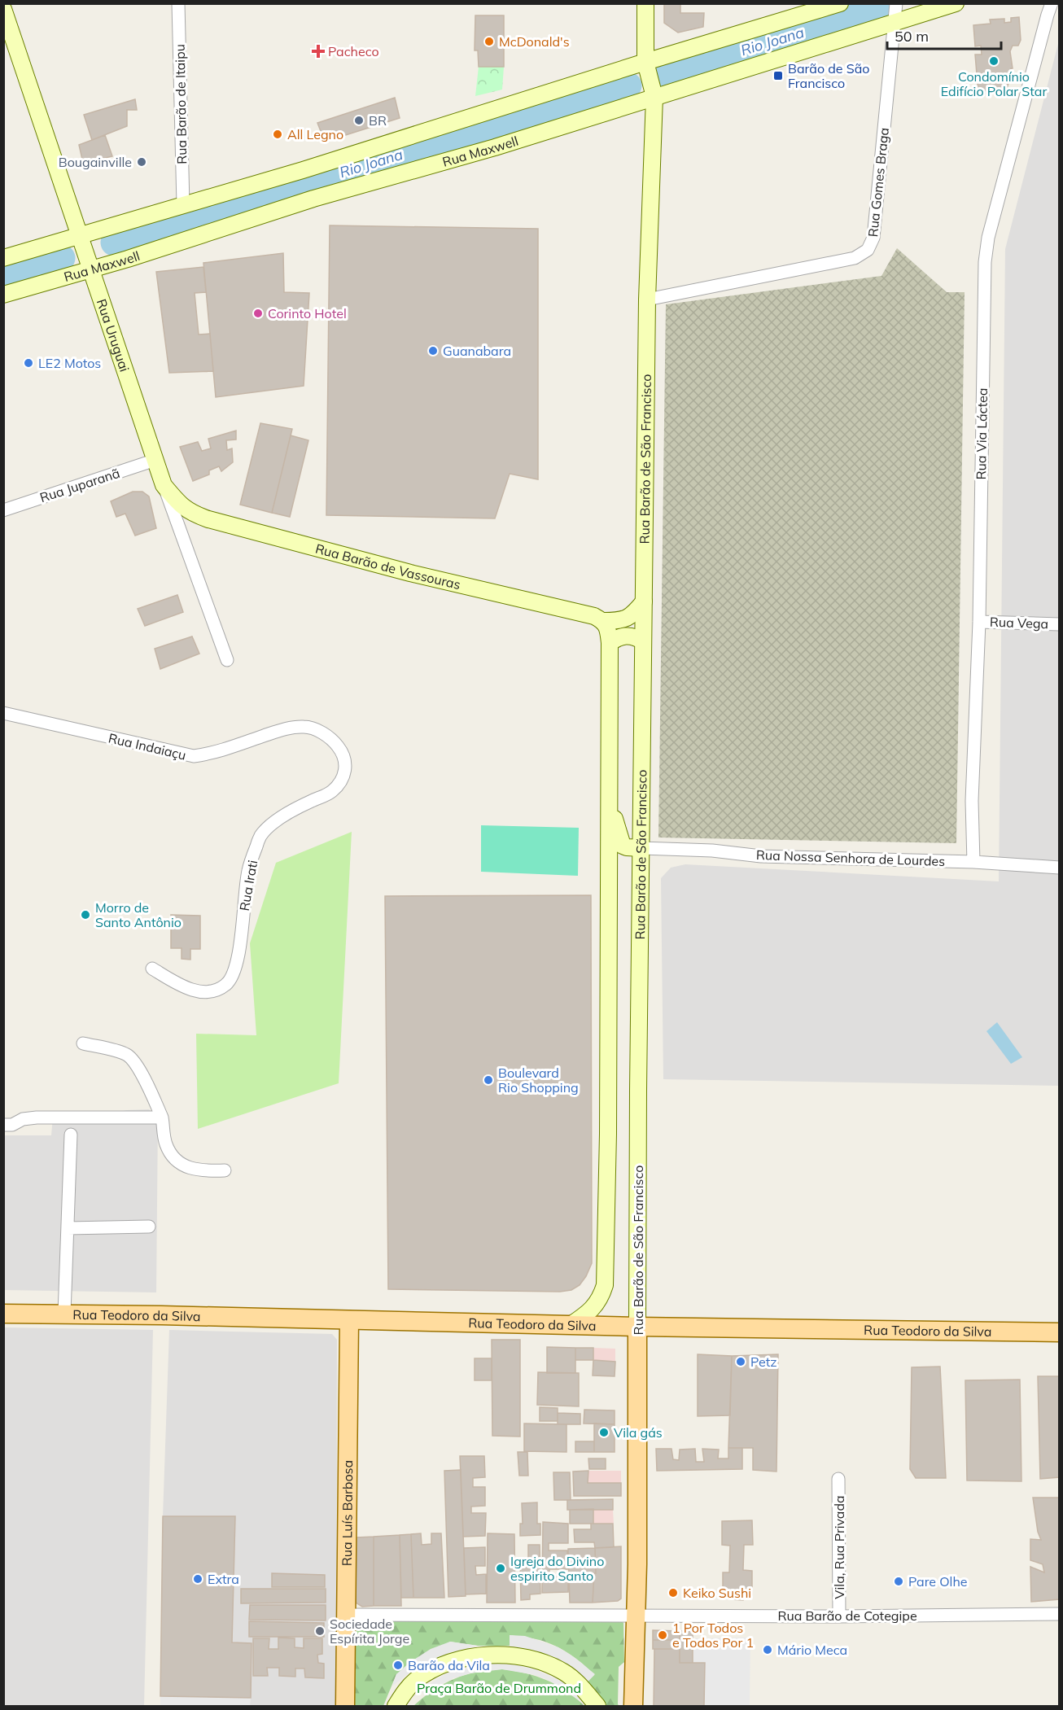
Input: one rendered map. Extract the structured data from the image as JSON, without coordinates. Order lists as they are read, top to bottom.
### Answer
{
  "streets": {
    "main road": ["Rua Barão de São Francisco", "Rua Teodoro da Silva", "Rua Luís Barbosa"],
    "street": [
      "Rua Barão de Itaipu",
      "Rua Maxwell",
      "Rua Gomes Braga",
      "Rua Uruguai",
      "Rua Via Láctea",
      "Rua Juparanã",
      "Rua Barão de Vassouras",
      "Rua Vega",
      "Rua Indaiaçu",
      "Rua Nossa Senhora de Lourdes",
      "Rua Irati",
      "Vila, Rua Privada",
      "Rua Barão de Cotegipe"
    ]
  },
  "crossings": [
    ["Rua Maxwell", "Rua Gomes Braga"],
    ["Rua Maxwell", "Rua Uruguai"],
    ["Rua Maxwell", "Rua Barão de São Francisco"],
    ["Rua Gomes Braga", "Rua Barão de São Francisco"],
    ["Rua Uruguai", "Rua Juparanã"],
    ["Rua Uruguai", "Rua Barão de Vassouras"],
    ["Rua Via Láctea", "Rua Vega"],
    ["Rua Via Láctea", "Rua Nossa Senhora de Lourdes"],
    ["Rua Barão de São Francisco", "Rua Nossa Senhora de Lourdes"],
    ["Rua Barão de São Francisco", "Rua Teodoro da Silva"],
    ["Rua Barão de São Francisco", "Rua Barão de Cotegipe"],
    ["Rua Indaiaçu", "Rua Irati"],
    ["Rua Teodoro da Silva", "Rua Luís Barbosa"],
    ["Vila, Rua Privada", "Rua Barão de Cotegipe"]
  ],
  "water": ["Rio Joana"],
  "parks": ["Praça Barão de Drummond"],
  "places": {
    "other": [
      "McDonald's",
      "Condomínio Edifício Polar Star",
      "BR",
      "All Legno",
      "Bougainville",
      "Corinto Hotel",
      "Guanabara",
      "LE2 Motos",
      "Morro de Santo Antônio",
      "Boulevard Rio Shopping",
      "Petz",
      "Vila gás",
      "Igreja do Divino espirito Santo",
      "Extra",
      "Pare Olhe",
      "Keiko Sushi",
      "Sociedade Espírita Jorge",
      "1 Por Todos e Todos Por 1",
      "Mário Meca",
      "Barão da Vila"
    ],
    "health": ["Pacheco"],
    "transit": ["Barão de São Francisco"]
  },
  "scale_bar": "50 m"
}
